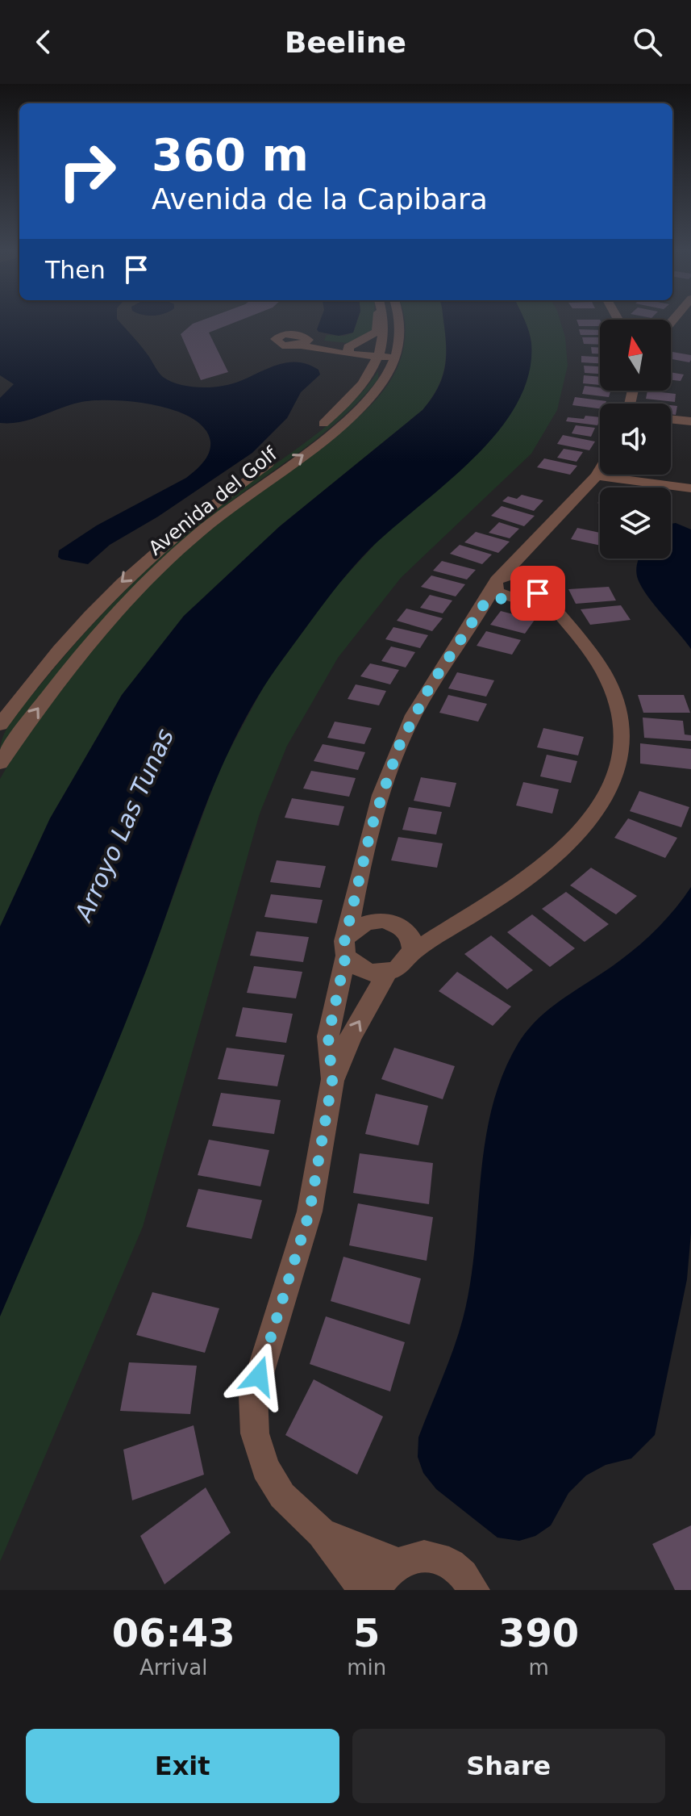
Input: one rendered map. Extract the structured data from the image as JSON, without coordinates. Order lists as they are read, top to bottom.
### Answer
{
  "streets": {
    "street": ["Avenida del Golf"]
  },
  "water": ["Arroyo Las Tunas"],
  "north": "top",
  "page": {
    "header": "Beeline",
    "turn": ["360 m", "Avenida de la Capibara"],
    "then": "Then",
    "eta": [
      "06:43",
      "Arrival",
      "5",
      "min",
      "390",
      "m"
    ],
    "buttons": ["Exit", "Share"]
  }
}
